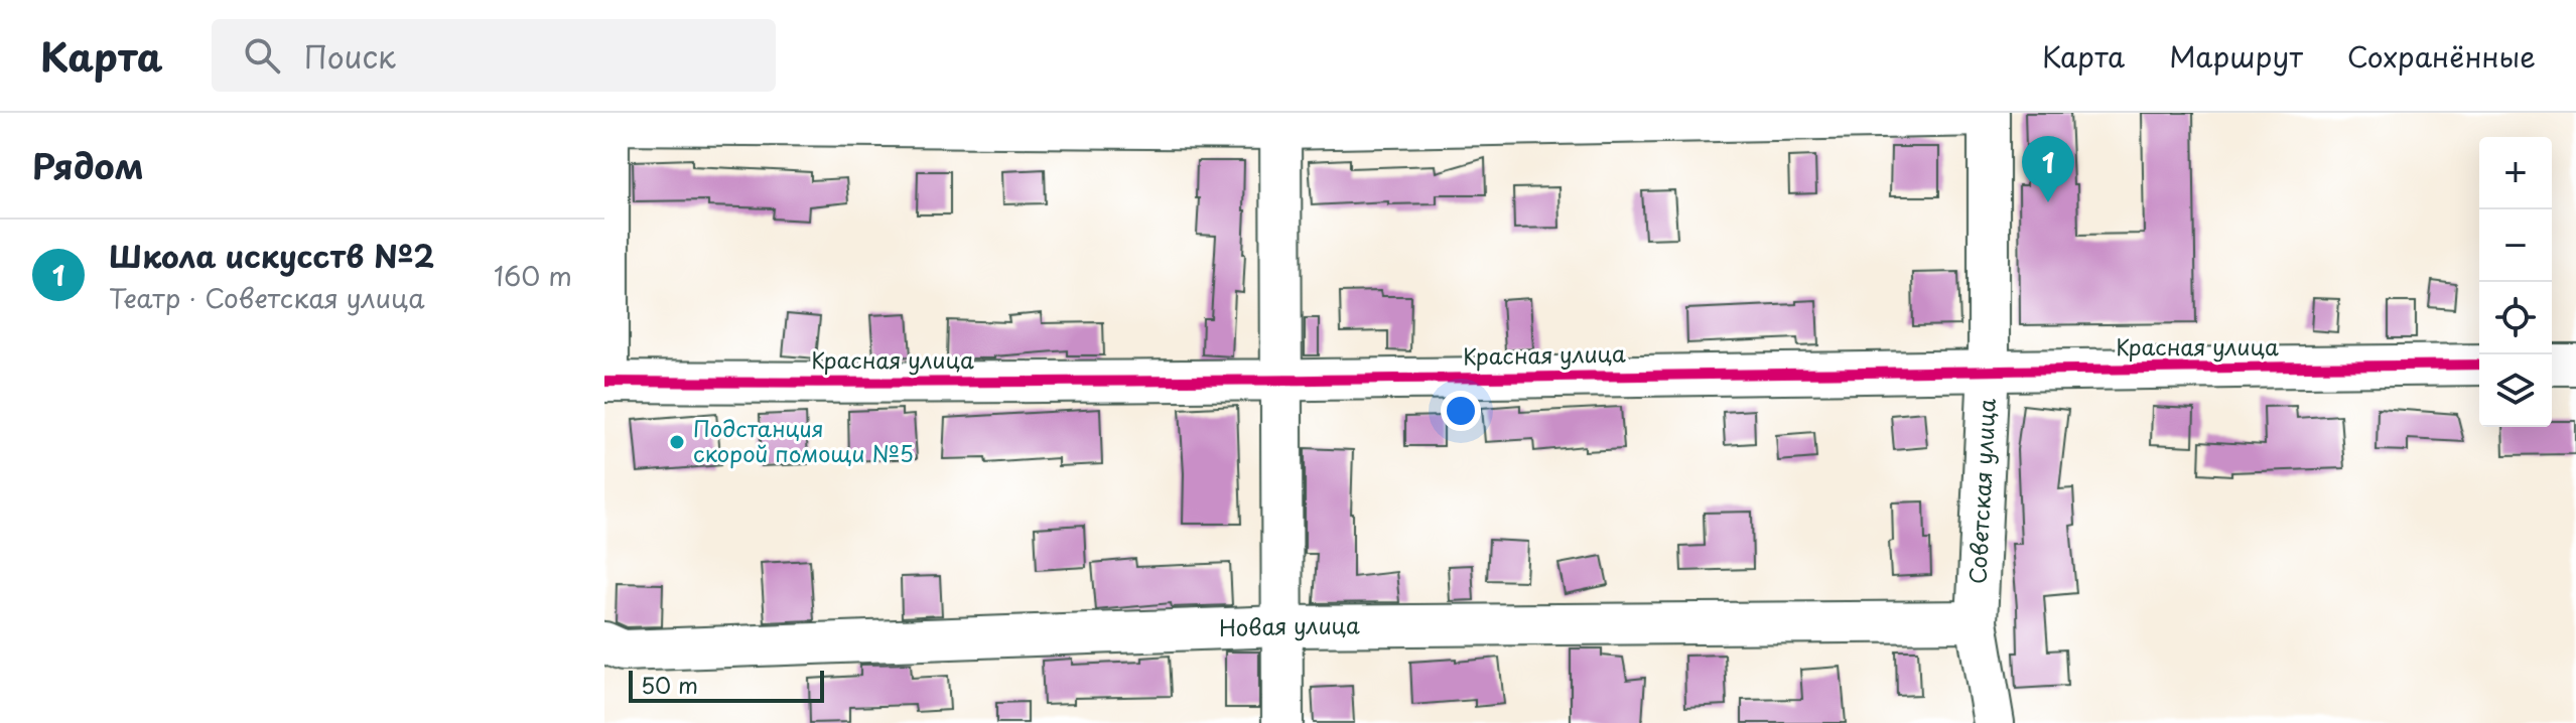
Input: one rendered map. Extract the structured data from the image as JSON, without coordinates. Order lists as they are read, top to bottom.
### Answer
{
  "streets": {
    "street": ["Красная улица", "Советская улица", "Новая улица"]
  },
  "crossings": [
    ["Красная улица", "Советская улица"],
    ["Советская улица", "Новая улица"]
  ],
  "places": ["Подстанция скорой помощи №5"],
  "scale_bar": "50 m",
  "page": {
    "header": "Карта",
    "search": "Поиск",
    "nav": ["Карта", "Маршрут", "Сохранённые"],
    "heading": "Рядом",
    "pins": "1",
    "map_buttons": ["+", "−"],
    "list": [
      {
        "mark": "1",
        "name": "Школа искусств №2",
        "note": "Театр · Советская улица",
        "value": "160 m"
      }
    ],
    "scale": "50 m"
  }
}
